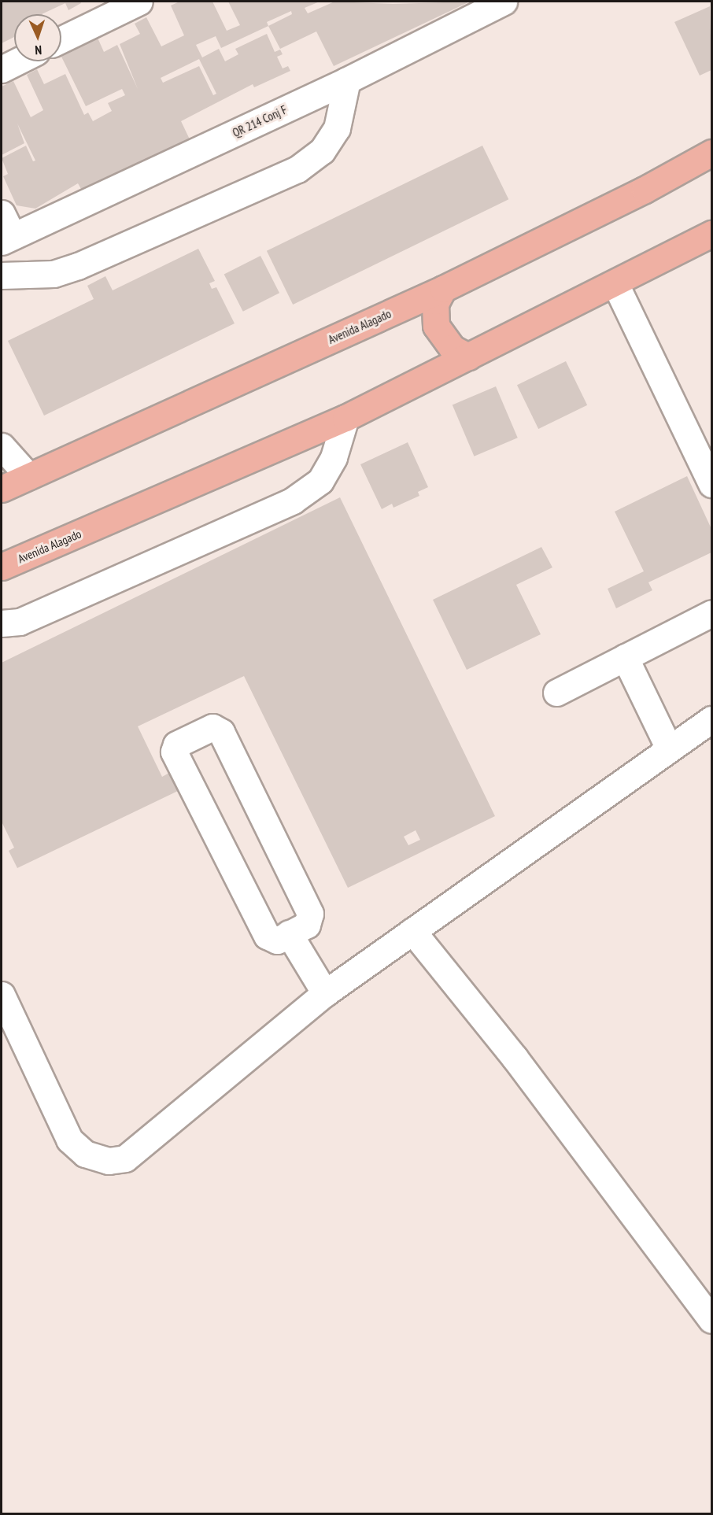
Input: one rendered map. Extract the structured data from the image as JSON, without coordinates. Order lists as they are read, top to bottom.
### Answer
{
  "streets": {
    "main road": ["Avenida Alagado"],
    "street": ["QR 214 Conj F"]
  },
  "north": "bottom"
}
